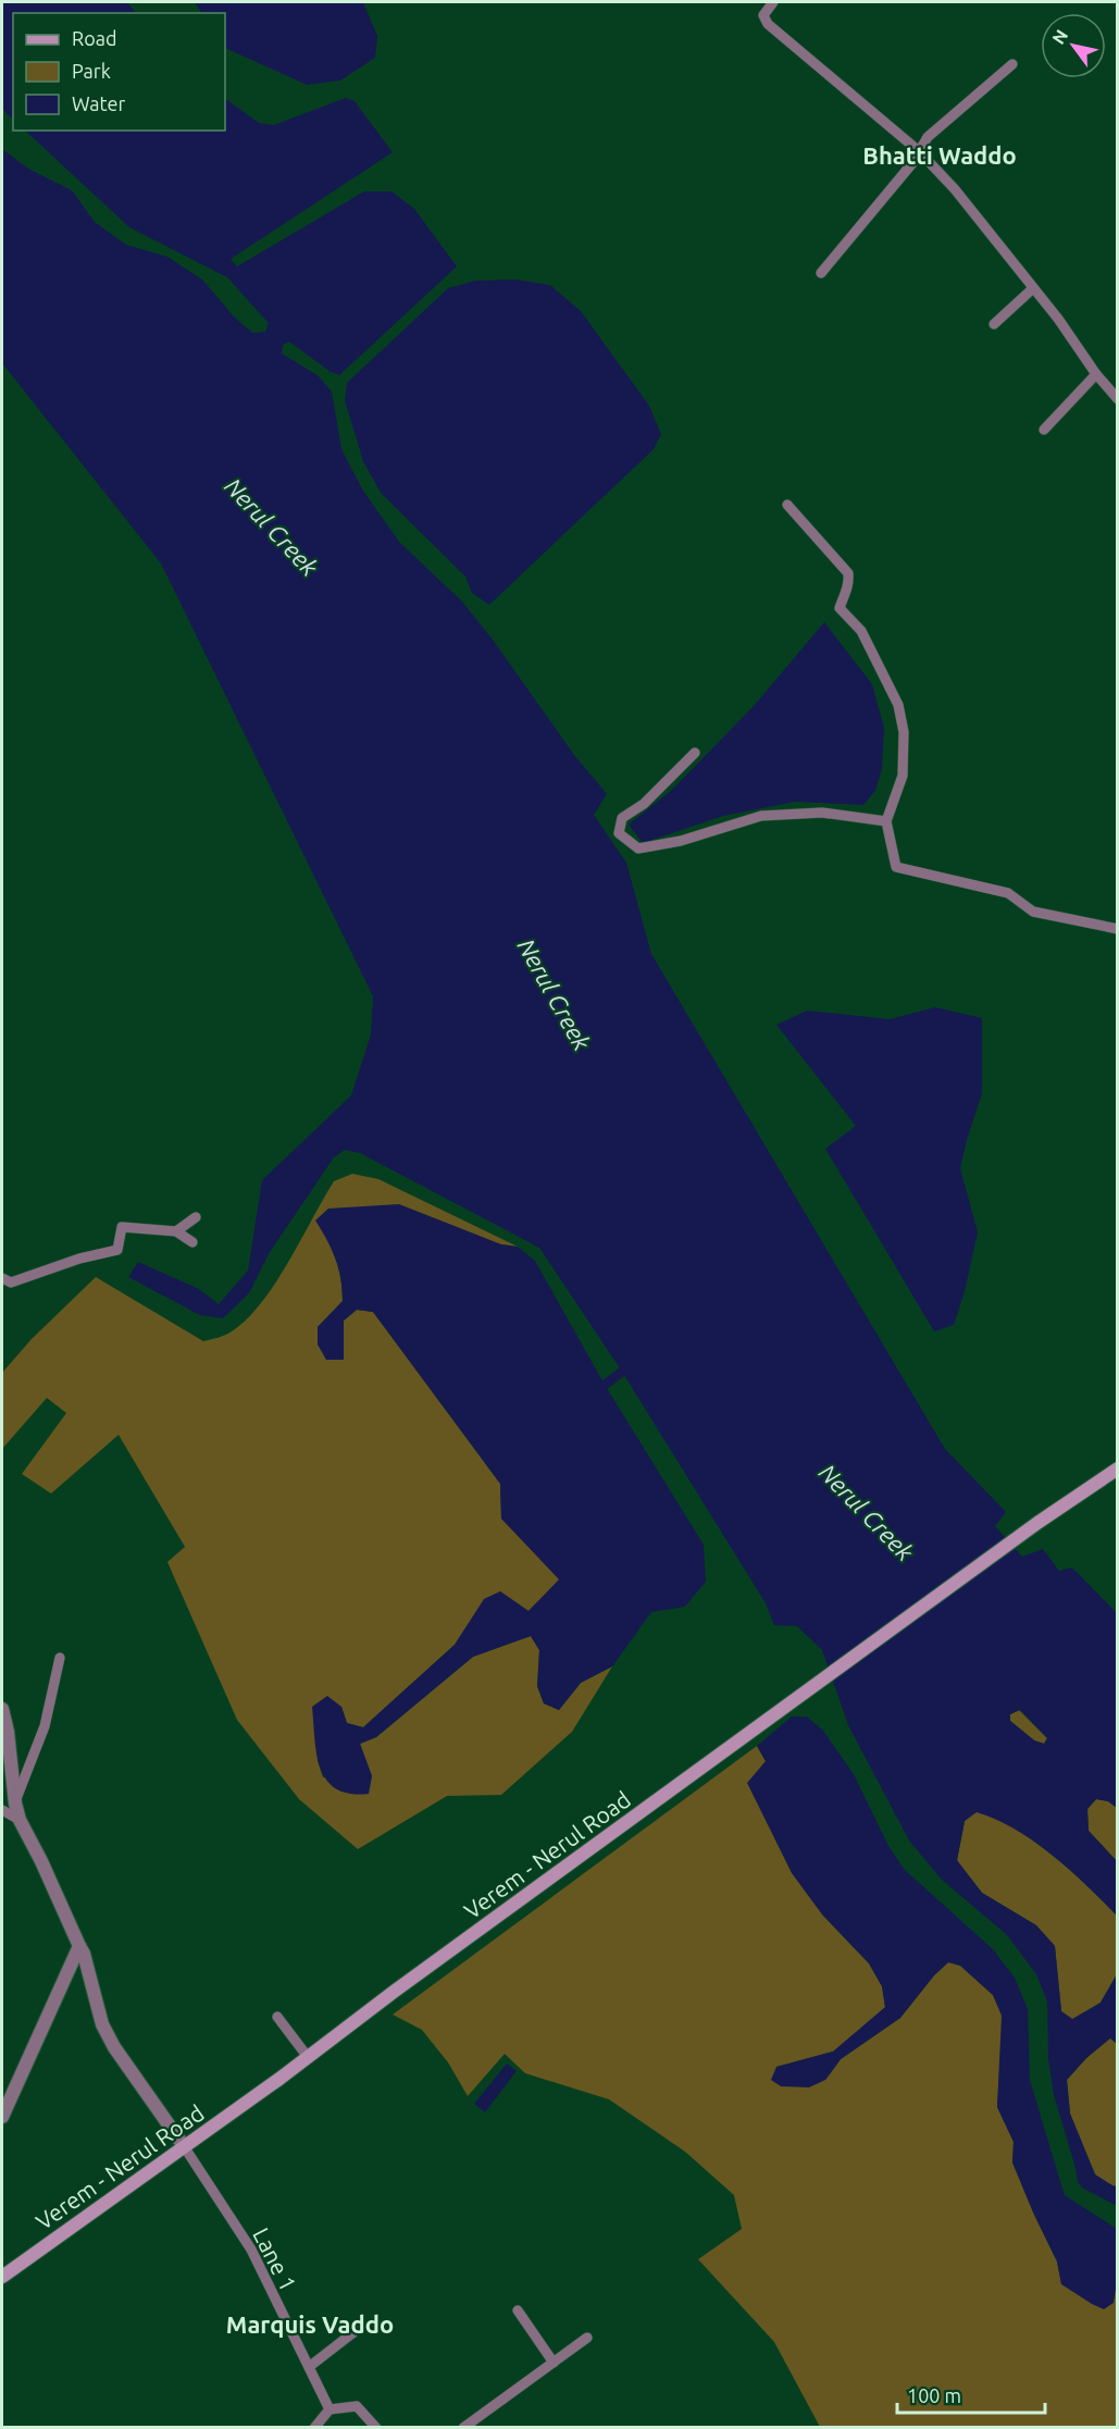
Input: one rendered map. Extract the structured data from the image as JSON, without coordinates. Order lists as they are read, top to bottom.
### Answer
{
  "streets": {
    "main road": ["Verem - Nerul Road"],
    "street": ["Lane 1"]
  },
  "crossings": [
    ["Verem - Nerul Road", "Lane 1"]
  ],
  "districts": ["Bhatti Waddo", "Marquis Vaddo"],
  "water": ["Nerul Creek"],
  "legend": ["Road", "Park", "Water"],
  "scale_bar": "100 m",
  "north": "top left"
}
